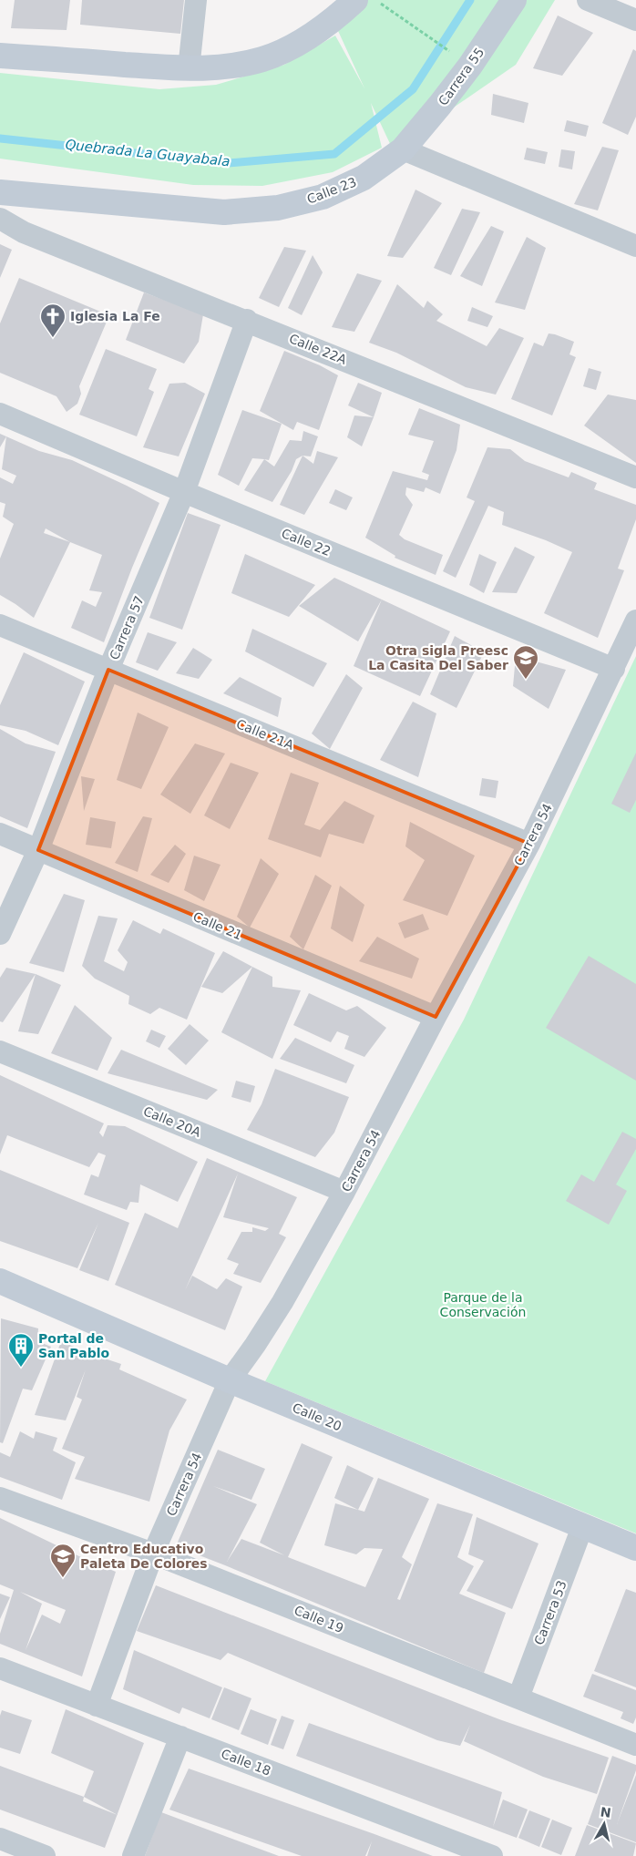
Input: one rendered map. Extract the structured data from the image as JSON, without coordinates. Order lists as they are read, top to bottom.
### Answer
{
  "streets": {
    "street": [
      "Carrera 55",
      "Calle 23",
      "Calle 22A",
      "Calle 22",
      "Carrera 57",
      "Calle 21A",
      "Carrera 54",
      "Calle 21",
      "Calle 20A",
      "Calle 20",
      "Carrera 53",
      "Calle 19",
      "Calle 18"
    ]
  },
  "crossings": [
    ["Carrera 55", "Calle 23"],
    ["Calle 22A", "Carrera 57"],
    ["Calle 22", "Carrera 57"],
    ["Calle 22", "Carrera 54"],
    ["Carrera 57", "Calle 21A"],
    ["Carrera 57", "Calle 21"],
    ["Calle 21A", "Carrera 54"],
    ["Carrera 54", "Calle 21"],
    ["Carrera 54", "Calle 20A"],
    ["Carrera 54", "Calle 20"],
    ["Carrera 54", "Calle 19"],
    ["Carrera 54", "Calle 18"],
    ["Calle 20", "Carrera 53"],
    ["Carrera 53", "Calle 19"]
  ],
  "water": ["Quebrada La Guayabala"],
  "parks": ["Parque de la Conservación"],
  "places": {
    "church": ["Iglesia La Fe"],
    "school or university": ["Otra sigla Preesc La Casita Del Saber", "Centro Educativo Paleta De Colores"],
    "building": ["Portal de San Pablo"]
  },
  "north": "top"
}
